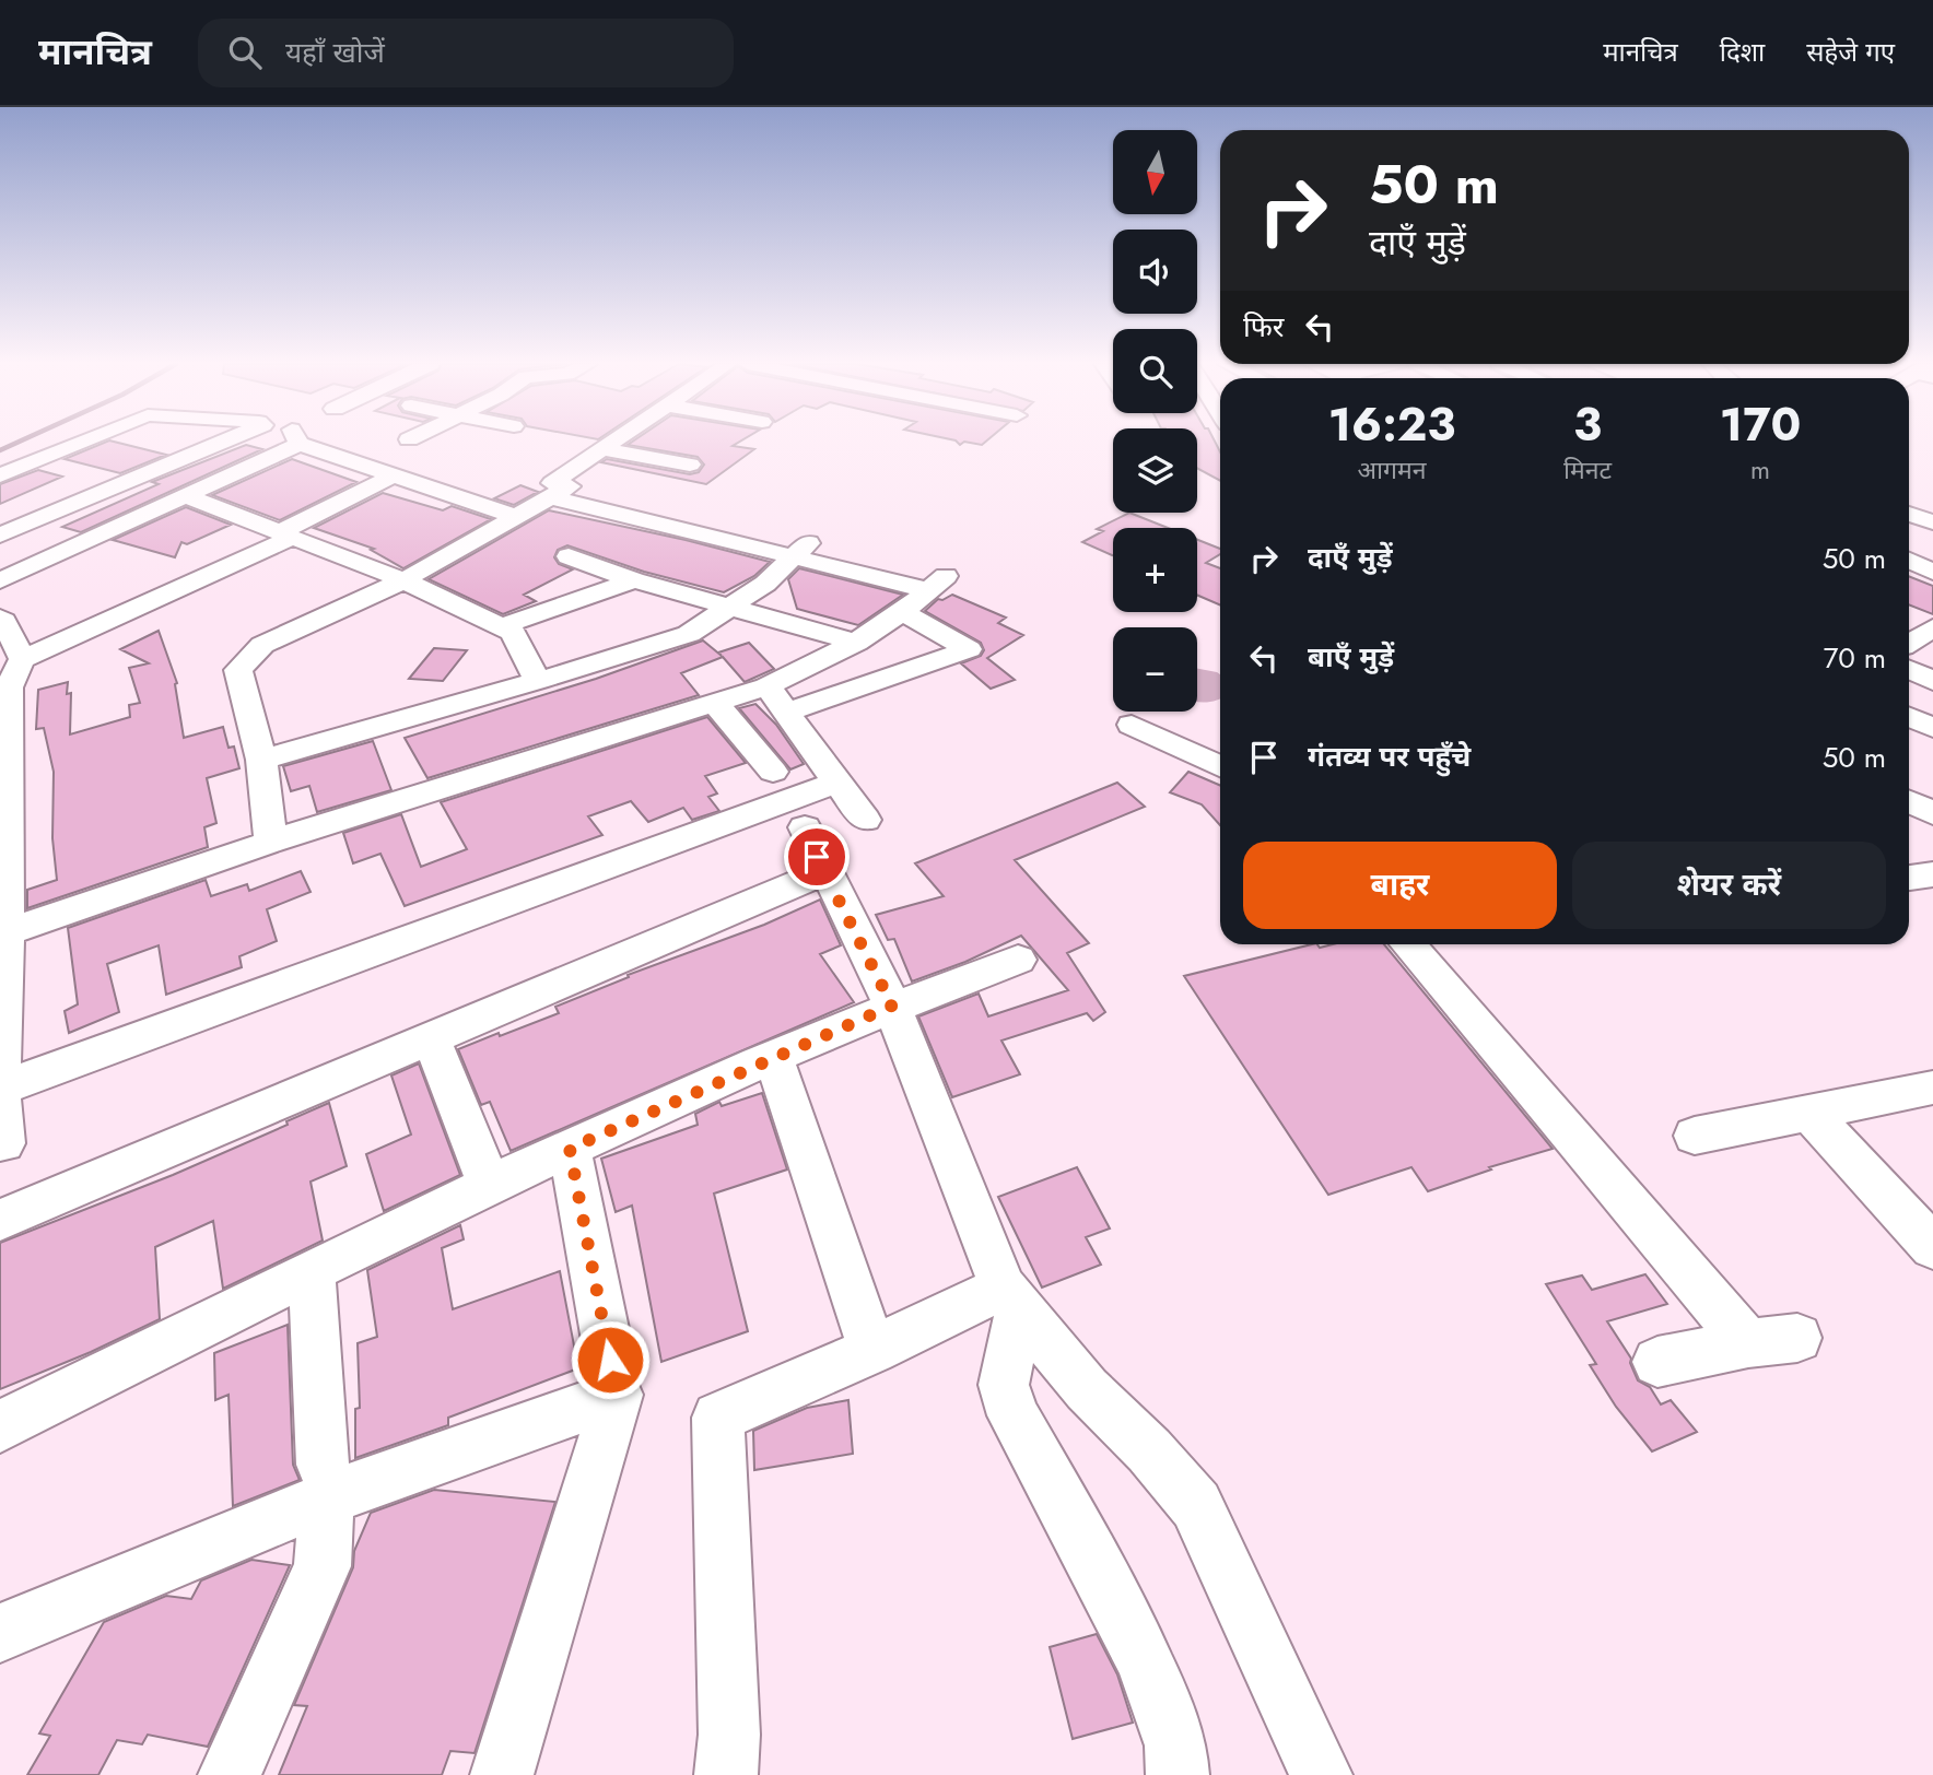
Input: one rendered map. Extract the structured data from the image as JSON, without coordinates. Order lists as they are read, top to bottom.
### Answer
{
  "north": "bottom",
  "page": {
    "header": "मानचित्र",
    "search": "यहाँ खोजें",
    "nav": ["मानचित्र", "दिशा", "सहेजे गए"],
    "map_buttons": ["+", "−"],
    "turn": ["50 m", "दाएँ मुड़ें"],
    "then": "फिर",
    "eta": [
      "16:23",
      "आगमन",
      "3",
      "मिनट",
      "170",
      "m"
    ],
    "list": [
      {
        "name": "दाएँ मुड़ें",
        "value": "50 m"
      },
      {
        "name": "बाएँ मुड़ें",
        "value": "70 m"
      },
      {
        "name": "गंतव्य पर पहुँचे",
        "value": "50 m"
      }
    ],
    "buttons": ["बाहर", "शेयर करें"]
  }
}
